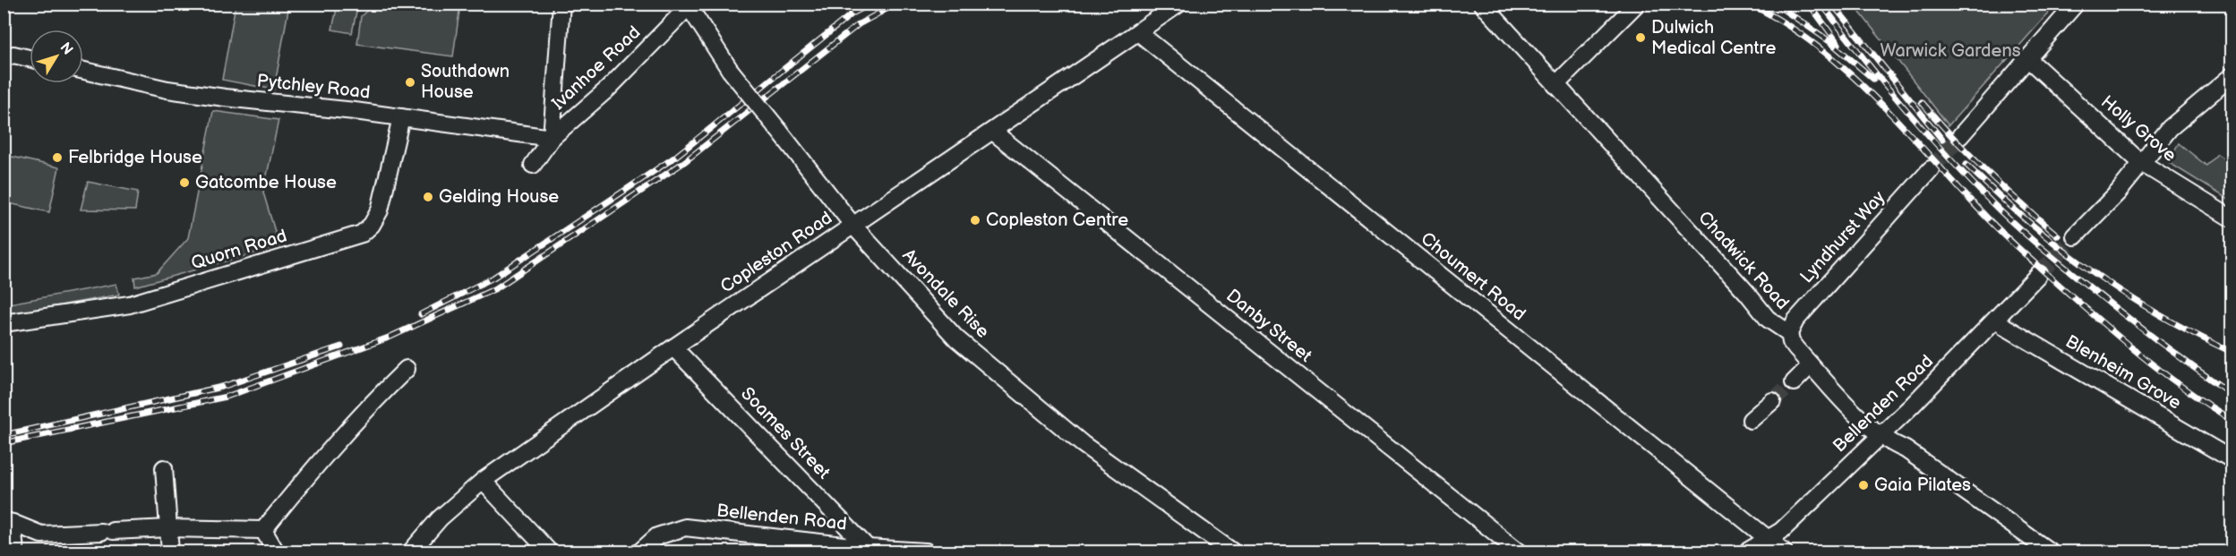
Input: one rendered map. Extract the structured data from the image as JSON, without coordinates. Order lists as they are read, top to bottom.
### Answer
{
  "streets": {
    "street": [
      "Ivanhoe Road",
      "Pytchley Road",
      "Holly Grove",
      "Lyndhurst Way",
      "Quorn Road",
      "Copleston Road",
      "Chadwick Road",
      "Choumert Road",
      "Avondale Rise",
      "Danby Street",
      "Blenheim Grove",
      "Bellenden Road",
      "Soames Street"
    ]
  },
  "crossings": [
    ["Ivanhoe Road", "Pytchley Road"],
    ["Ivanhoe Road", "Avondale Rise"],
    ["Pytchley Road", "Quorn Road"],
    ["Lyndhurst Way", "Chadwick Road"],
    ["Copleston Road", "Choumert Road"],
    ["Copleston Road", "Avondale Rise"],
    ["Copleston Road", "Danby Street"],
    ["Copleston Road", "Soames Street"],
    ["Chadwick Road", "Bellenden Road"],
    ["Choumert Road", "Bellenden Road"],
    ["Blenheim Grove", "Bellenden Road"],
    ["Bellenden Road", "Soames Street"]
  ],
  "parks": ["Warwick Gardens"],
  "places": [
    "Dulwich Medical Centre",
    "Southdown House",
    "Felbridge House",
    "Gatcombe House",
    "Gelding House",
    "Copleston Centre",
    "Gaia Pilates"
  ],
  "north": "top right"
}
